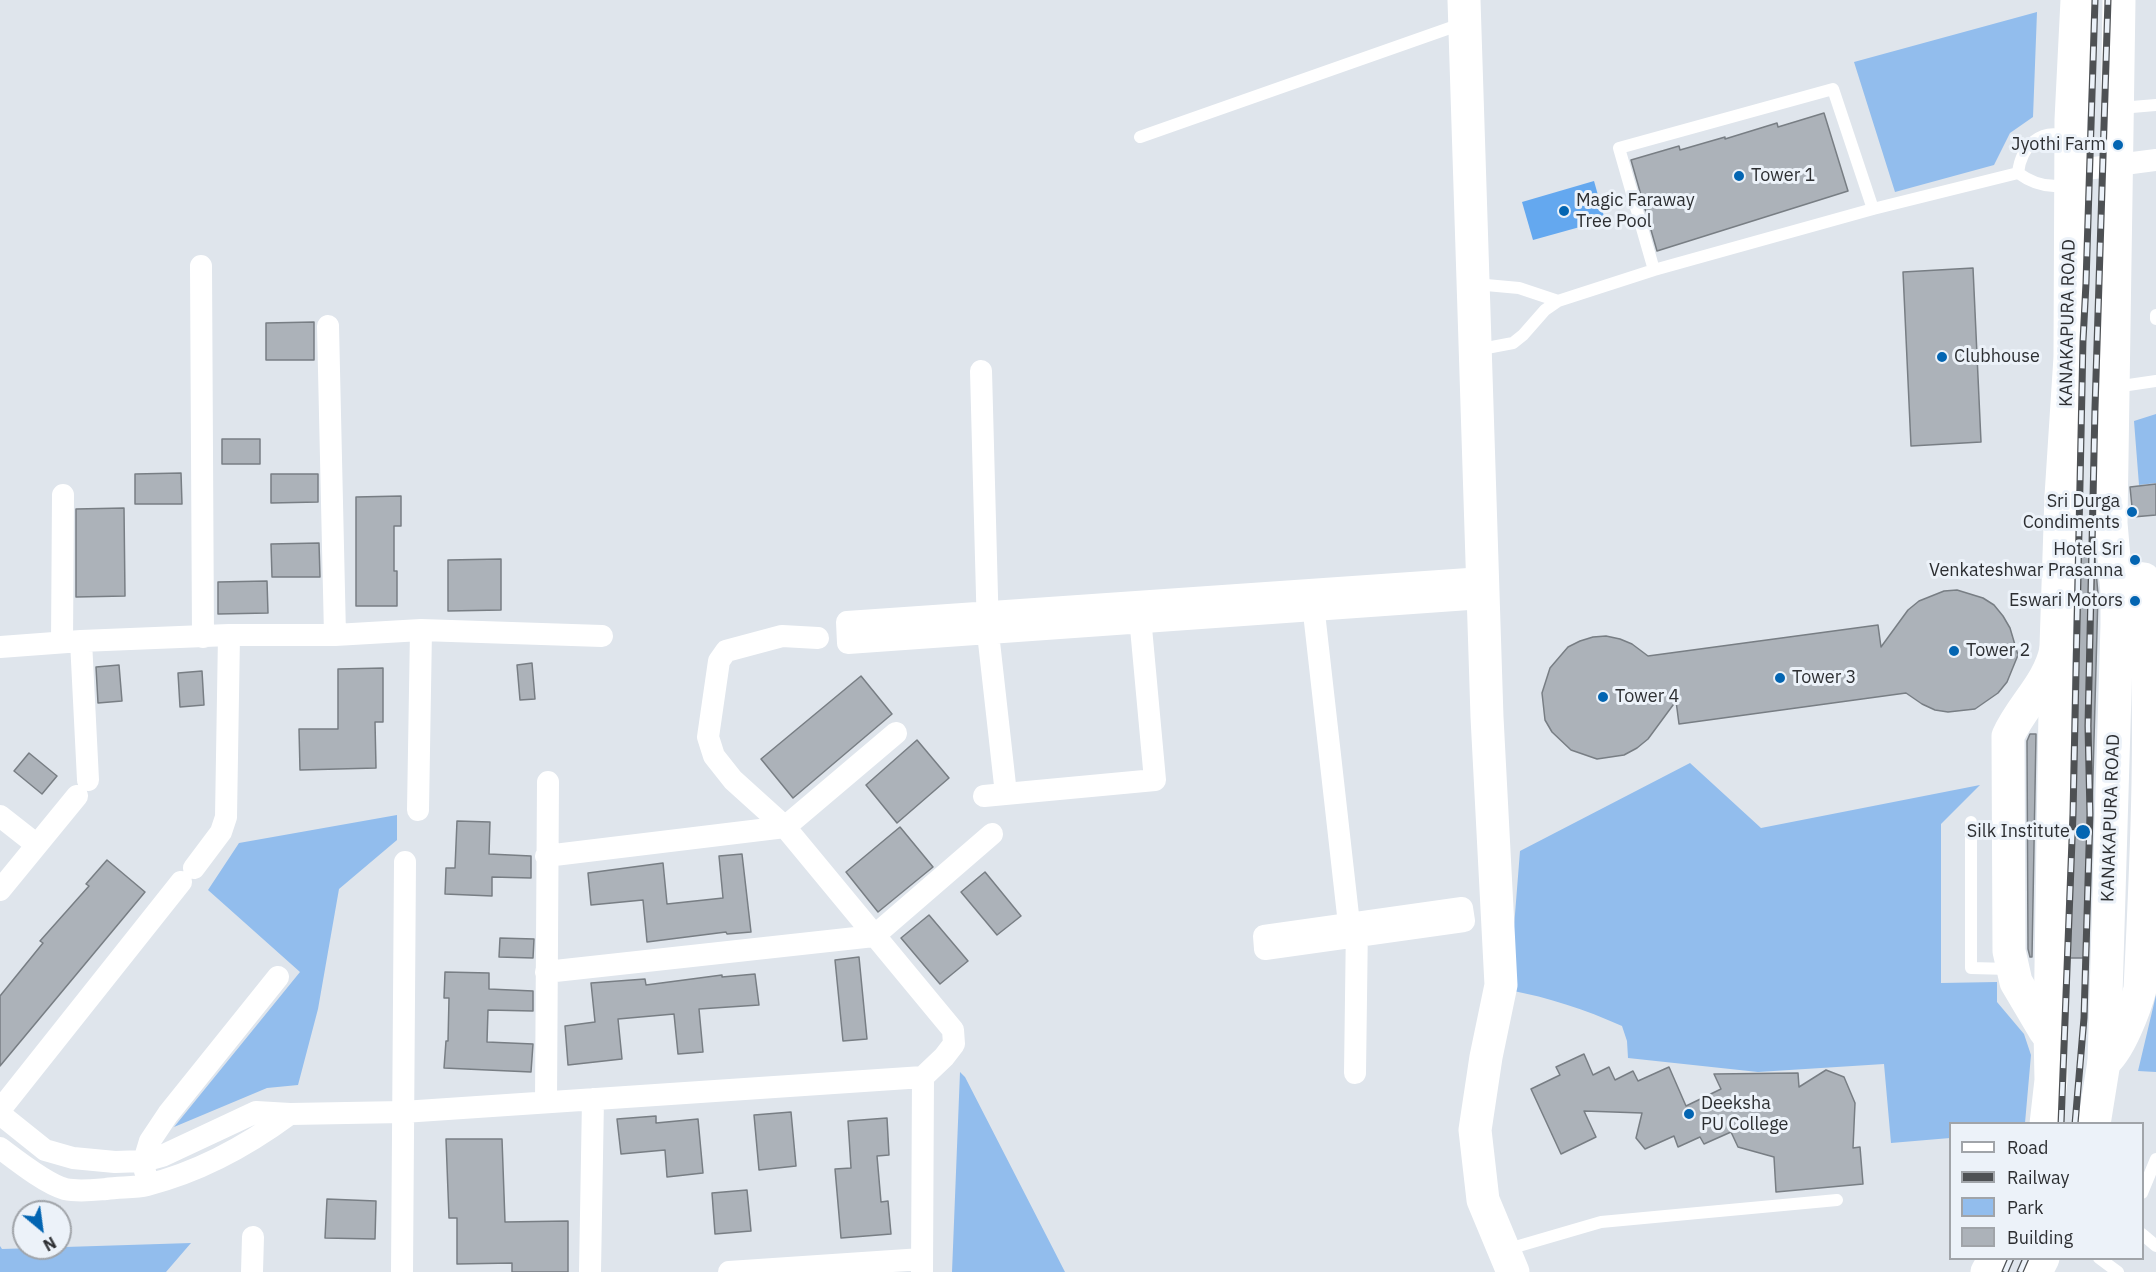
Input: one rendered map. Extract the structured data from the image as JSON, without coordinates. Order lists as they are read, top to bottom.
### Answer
{
  "streets": {
    "main road": ["KANAKAPURA ROAD"]
  },
  "places": [
    "Jyothi Farm",
    "Tower 1",
    "Magic Faraway Tree Pool",
    "Clubhouse",
    "Sri Durga Condiments",
    "Hotel Sri Venkateshwar Prasanna",
    "Eswari Motors",
    "Tower 2",
    "Tower 3",
    "Tower 4",
    "Silk Institute",
    "Deeksha PU College"
  ],
  "legend": [
    "Road",
    "Railway",
    "Park",
    "Building"
  ],
  "north": "bottom right"
}
